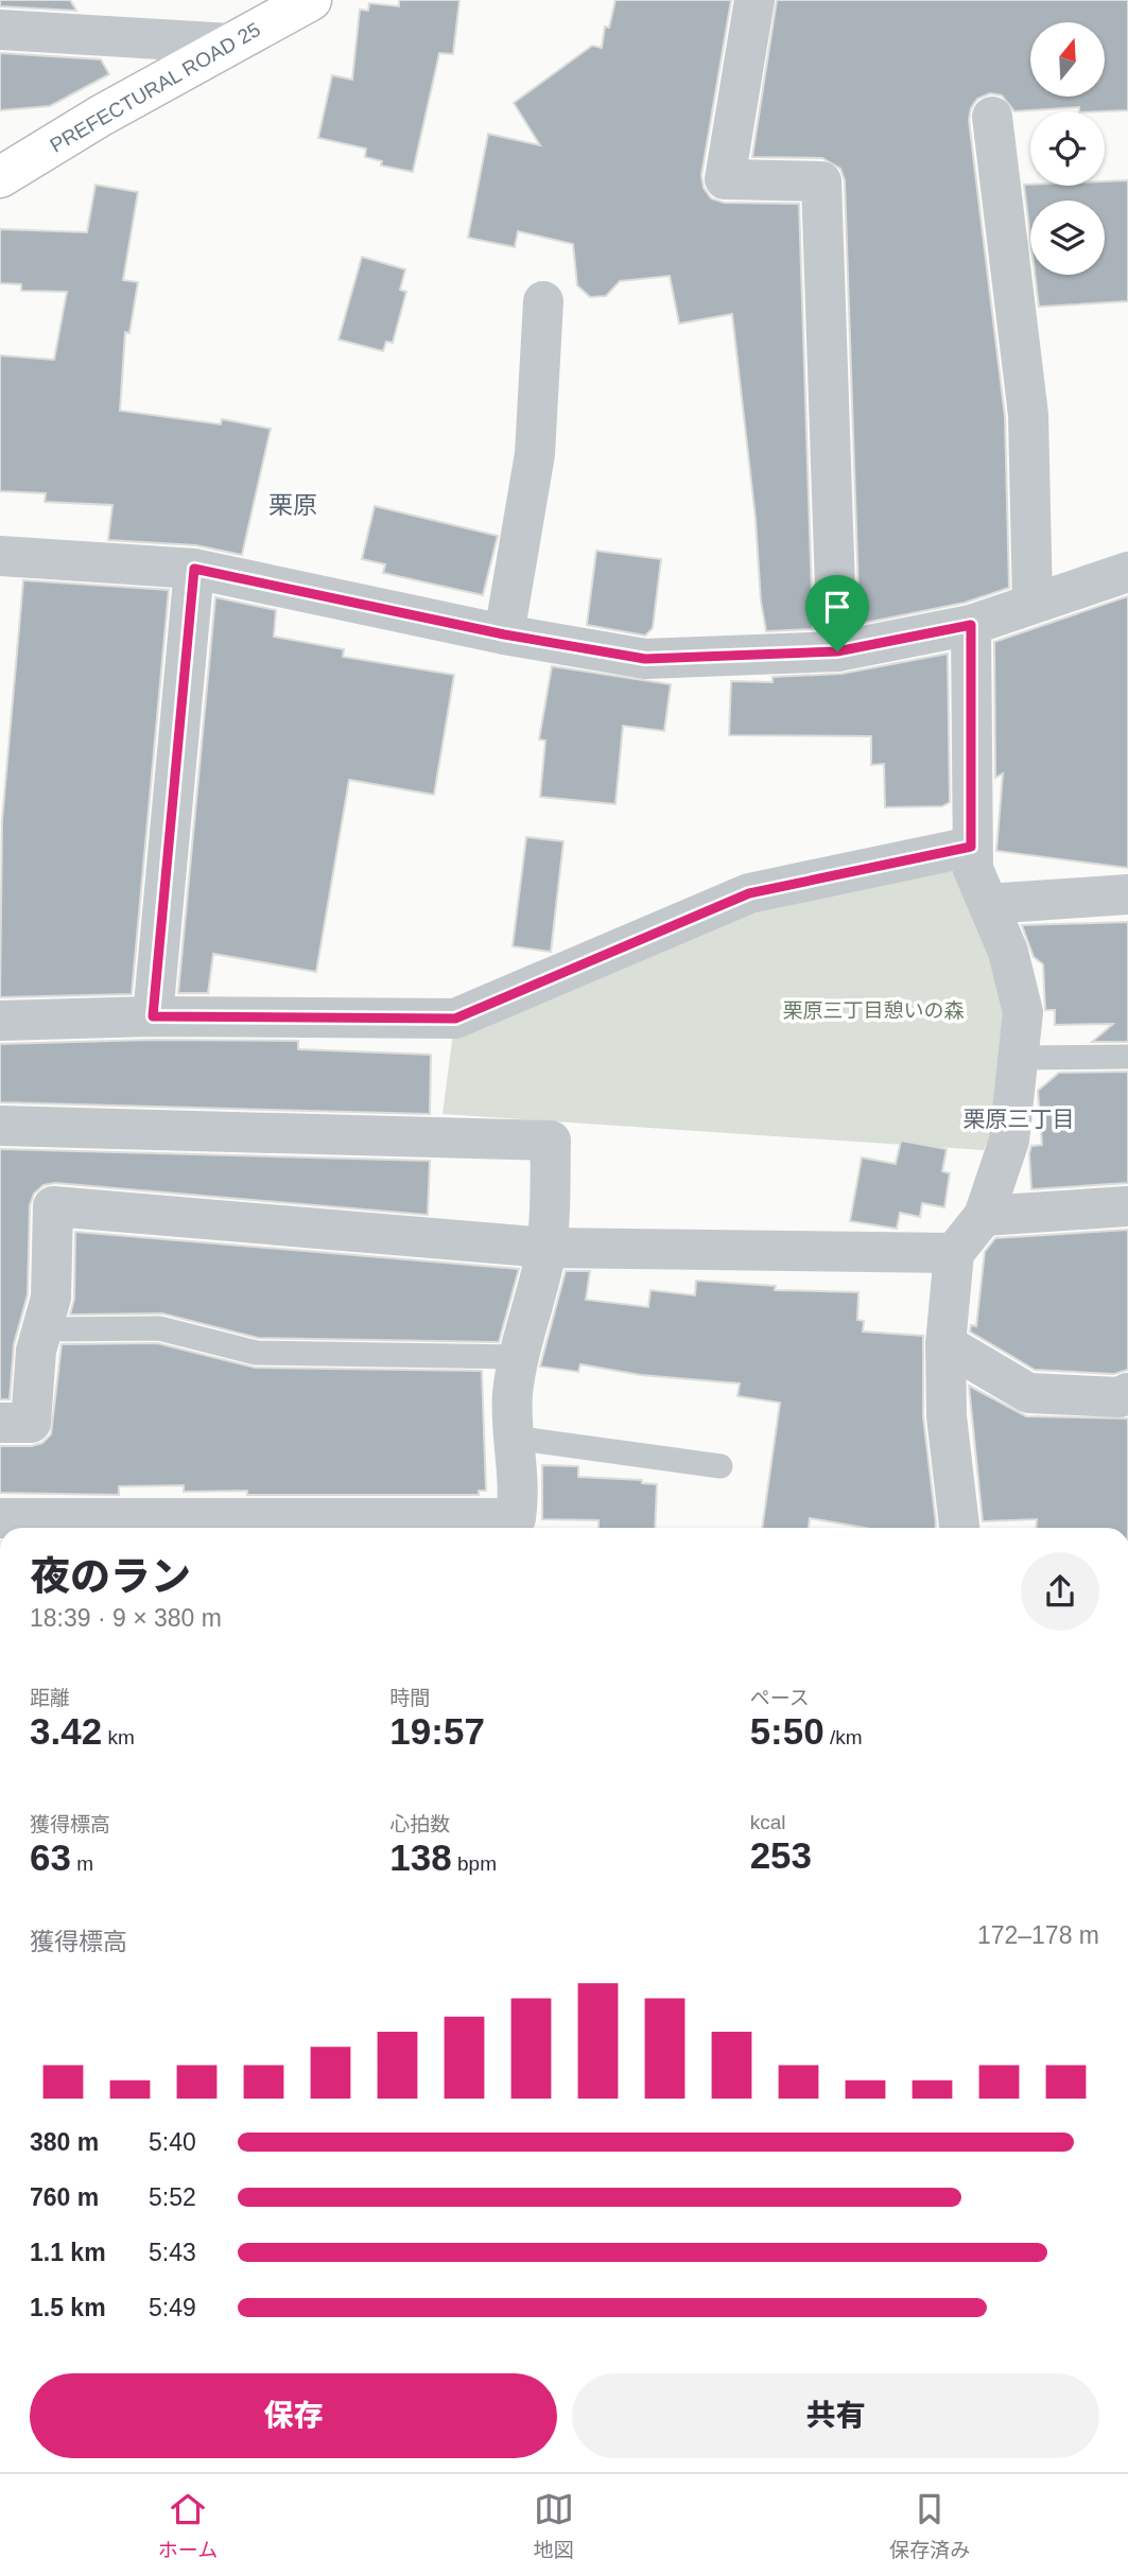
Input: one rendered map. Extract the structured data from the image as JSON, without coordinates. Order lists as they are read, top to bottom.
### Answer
{
  "streets": {
    "main road": ["PREFECTURAL ROAD 25"]
  },
  "districts": ["栗原", "栗原三丁目"],
  "parks": ["栗原三丁目憩いの森"],
  "north": "top",
  "page": {
    "heading": ["夜のラン", "18:39 · 9 × 380 m"],
    "stats": [
      ["距離", "3.42 km"],
      ["時間", "19:57"],
      ["ペース", "5:50 /km"],
      ["獲得標高", "63 m"],
      ["心拍数", "138 bpm"],
      ["kcal", "253"]
    ],
    "chart": ["獲得標高", "172–178 m"],
    "list": [
      {
        "name": "380 m",
        "note": "5:40"
      },
      {
        "name": "760 m",
        "note": "5:52"
      },
      {
        "name": "1.1 km",
        "note": "5:43"
      },
      {
        "name": "1.5 km",
        "note": "5:49"
      }
    ],
    "buttons": ["保存", "共有"],
    "tabs": ["ホーム", "地図", "保存済み"]
  }
}
